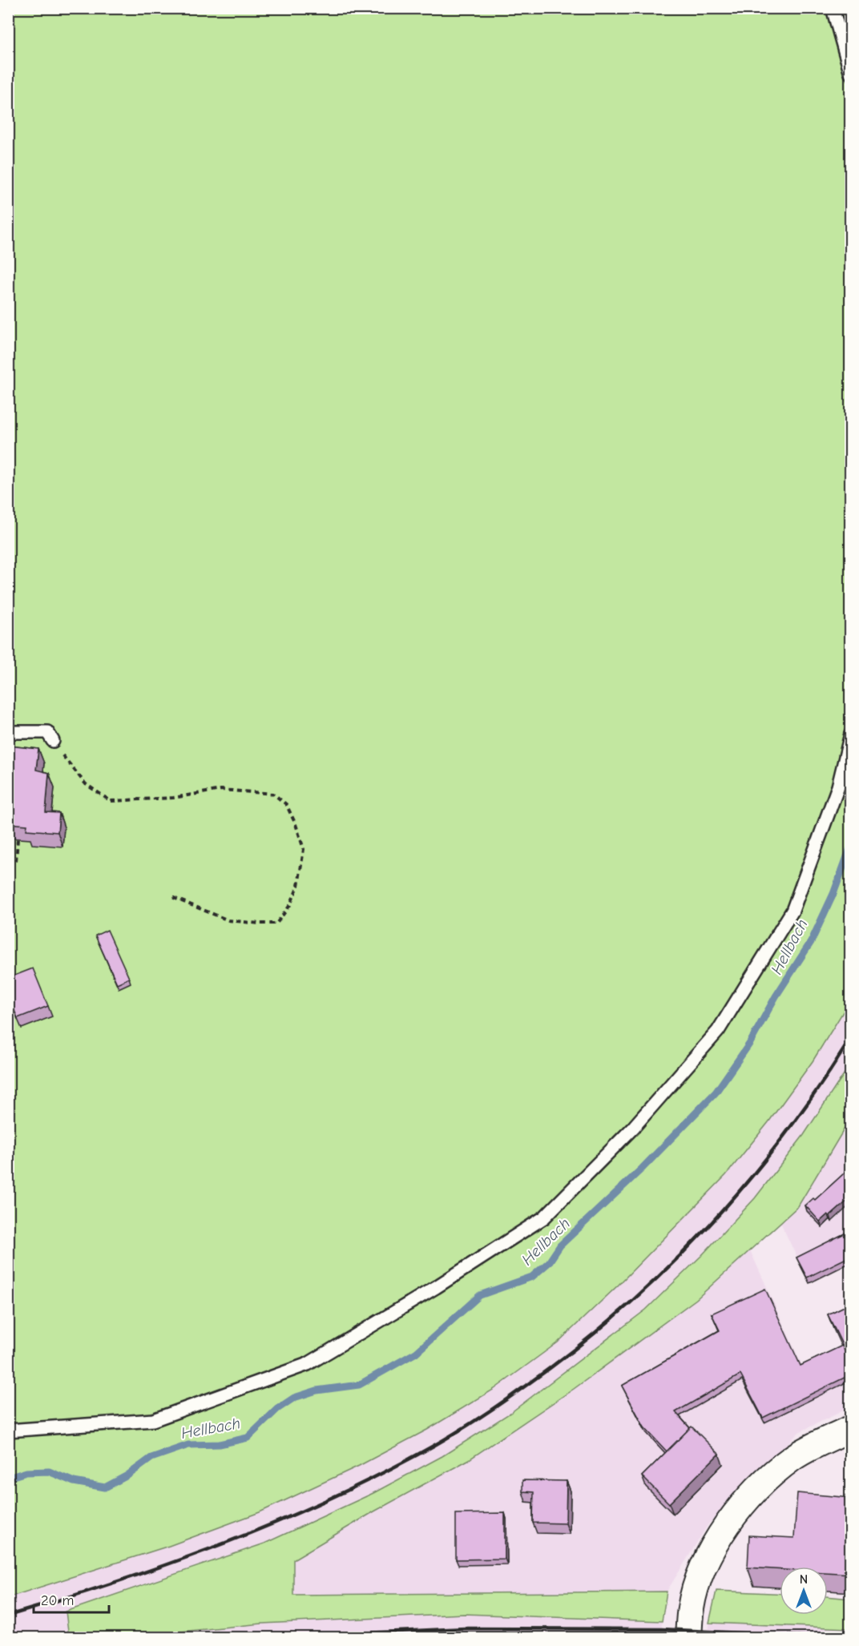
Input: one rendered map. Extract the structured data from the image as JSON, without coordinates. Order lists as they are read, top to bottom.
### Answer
{
  "water": ["Hellbach"],
  "scale_bar": "20 m",
  "north": "top"
}
